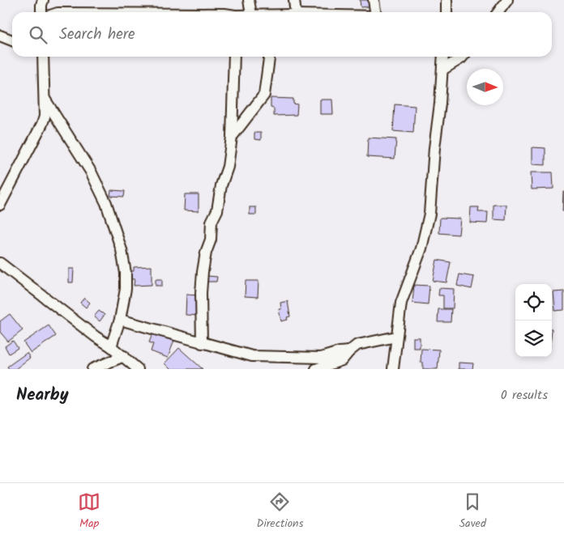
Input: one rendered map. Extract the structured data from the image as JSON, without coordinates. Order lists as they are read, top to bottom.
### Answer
{
  "north": "right",
  "page": {
    "search": "Search here",
    "heading": ["Nearby", "0 results"],
    "nav": ["Map", "Directions", "Saved"]
  }
}
